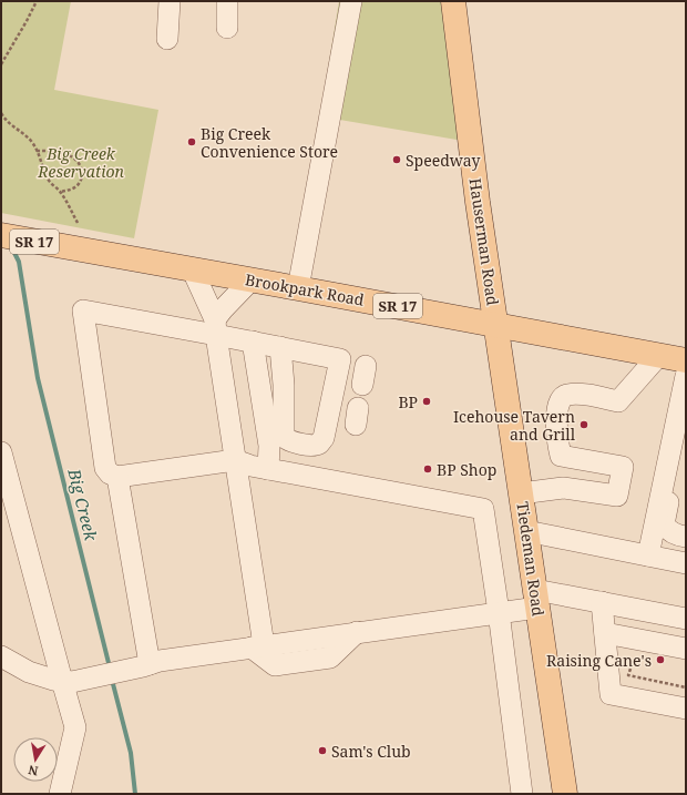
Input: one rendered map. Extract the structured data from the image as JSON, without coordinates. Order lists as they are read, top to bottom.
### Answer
{
  "streets": {
    "main road": [
      "SR 17",
      "Hauserman Road",
      "Brookpark Road",
      "Tiedeman Road"
    ]
  },
  "crossings": [
    ["Hauserman Road", "Brookpark Road"],
    ["Hauserman Road", "Tiedeman Road"],
    ["Brookpark Road", "Tiedeman Road"]
  ],
  "water": ["Big Creek"],
  "parks": ["Big Creek Reservation"],
  "places": [
    "Big Creek Convenience Store",
    "Speedway",
    "BP",
    "Icehouse Tavern and Grill",
    "BP Shop",
    "Raising Cane's",
    "Sam's Club"
  ],
  "north": "bottom"
}
